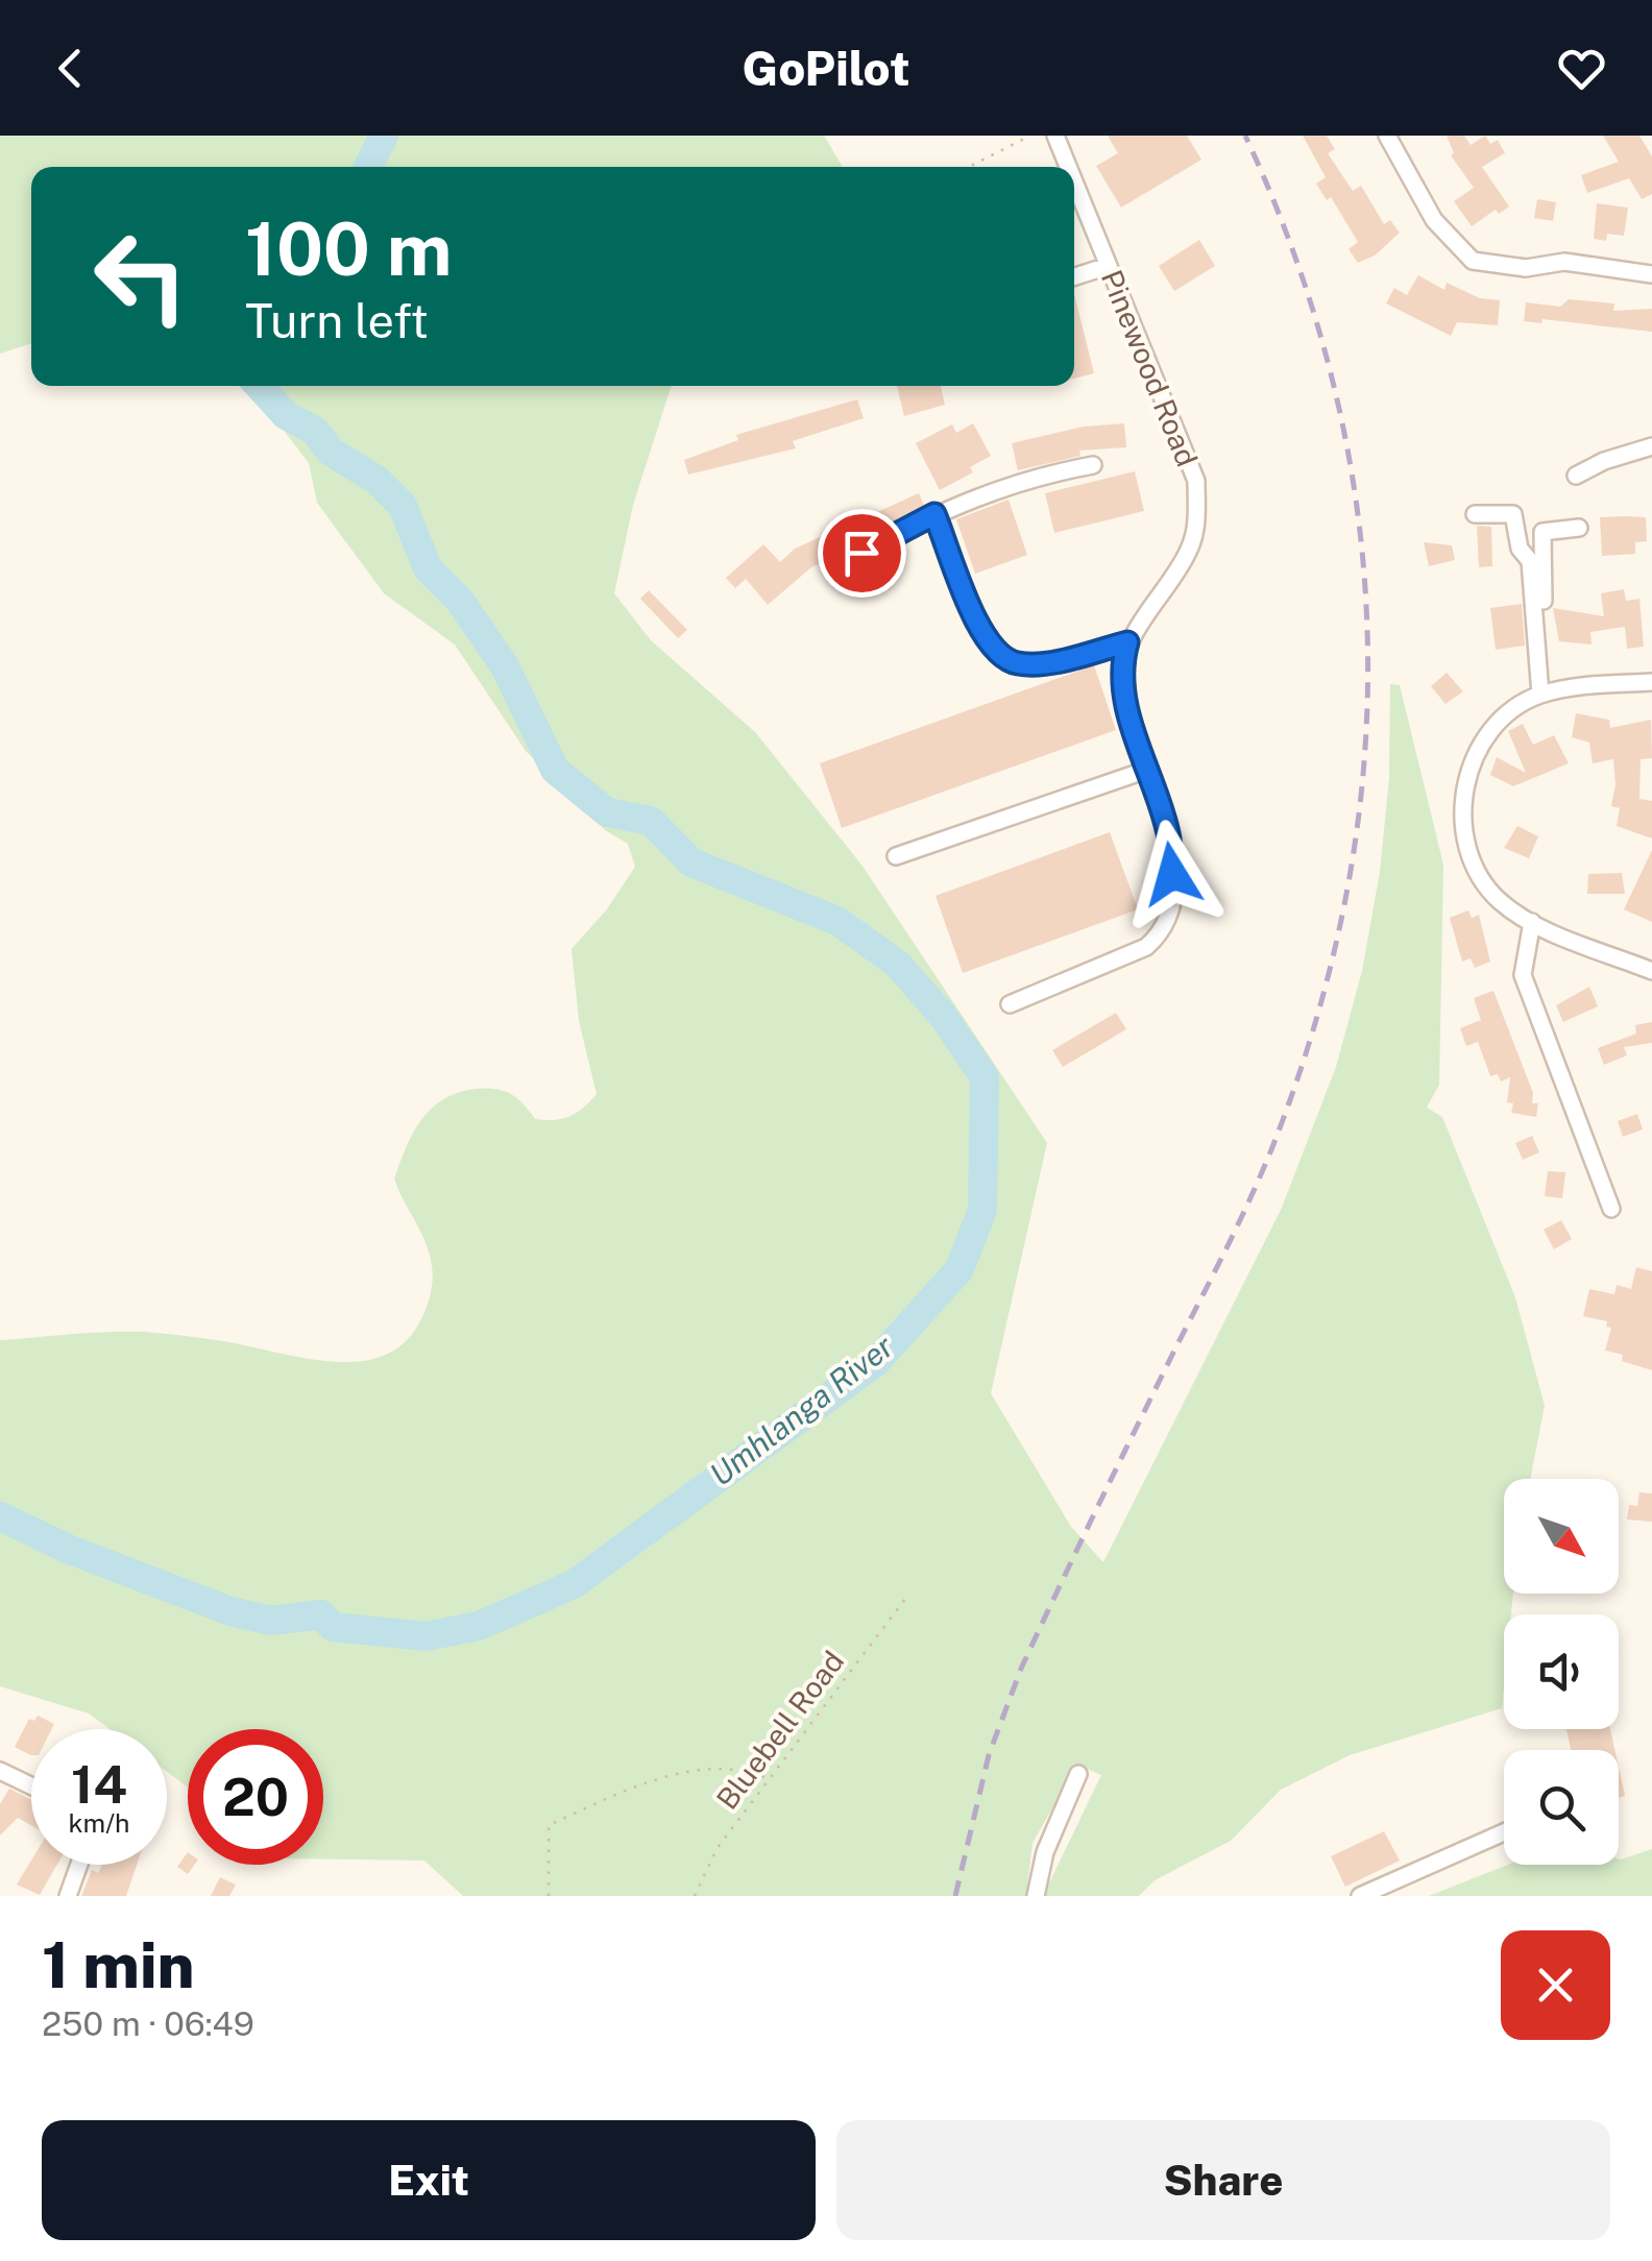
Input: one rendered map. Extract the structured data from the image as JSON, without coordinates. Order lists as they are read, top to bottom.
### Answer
{
  "streets": {
    "street": ["Pinewood Road"],
    "path": ["Bluebell Road"]
  },
  "water": ["Umhlanga River"],
  "north": "bottom right",
  "page": {
    "header": "GoPilot",
    "turn": ["100 m", "Turn left"],
    "speed": "14 km/h",
    "limit": "20",
    "heading": ["1 min", "250 m · 06:49"],
    "buttons": ["Exit", "Share"]
  }
}
